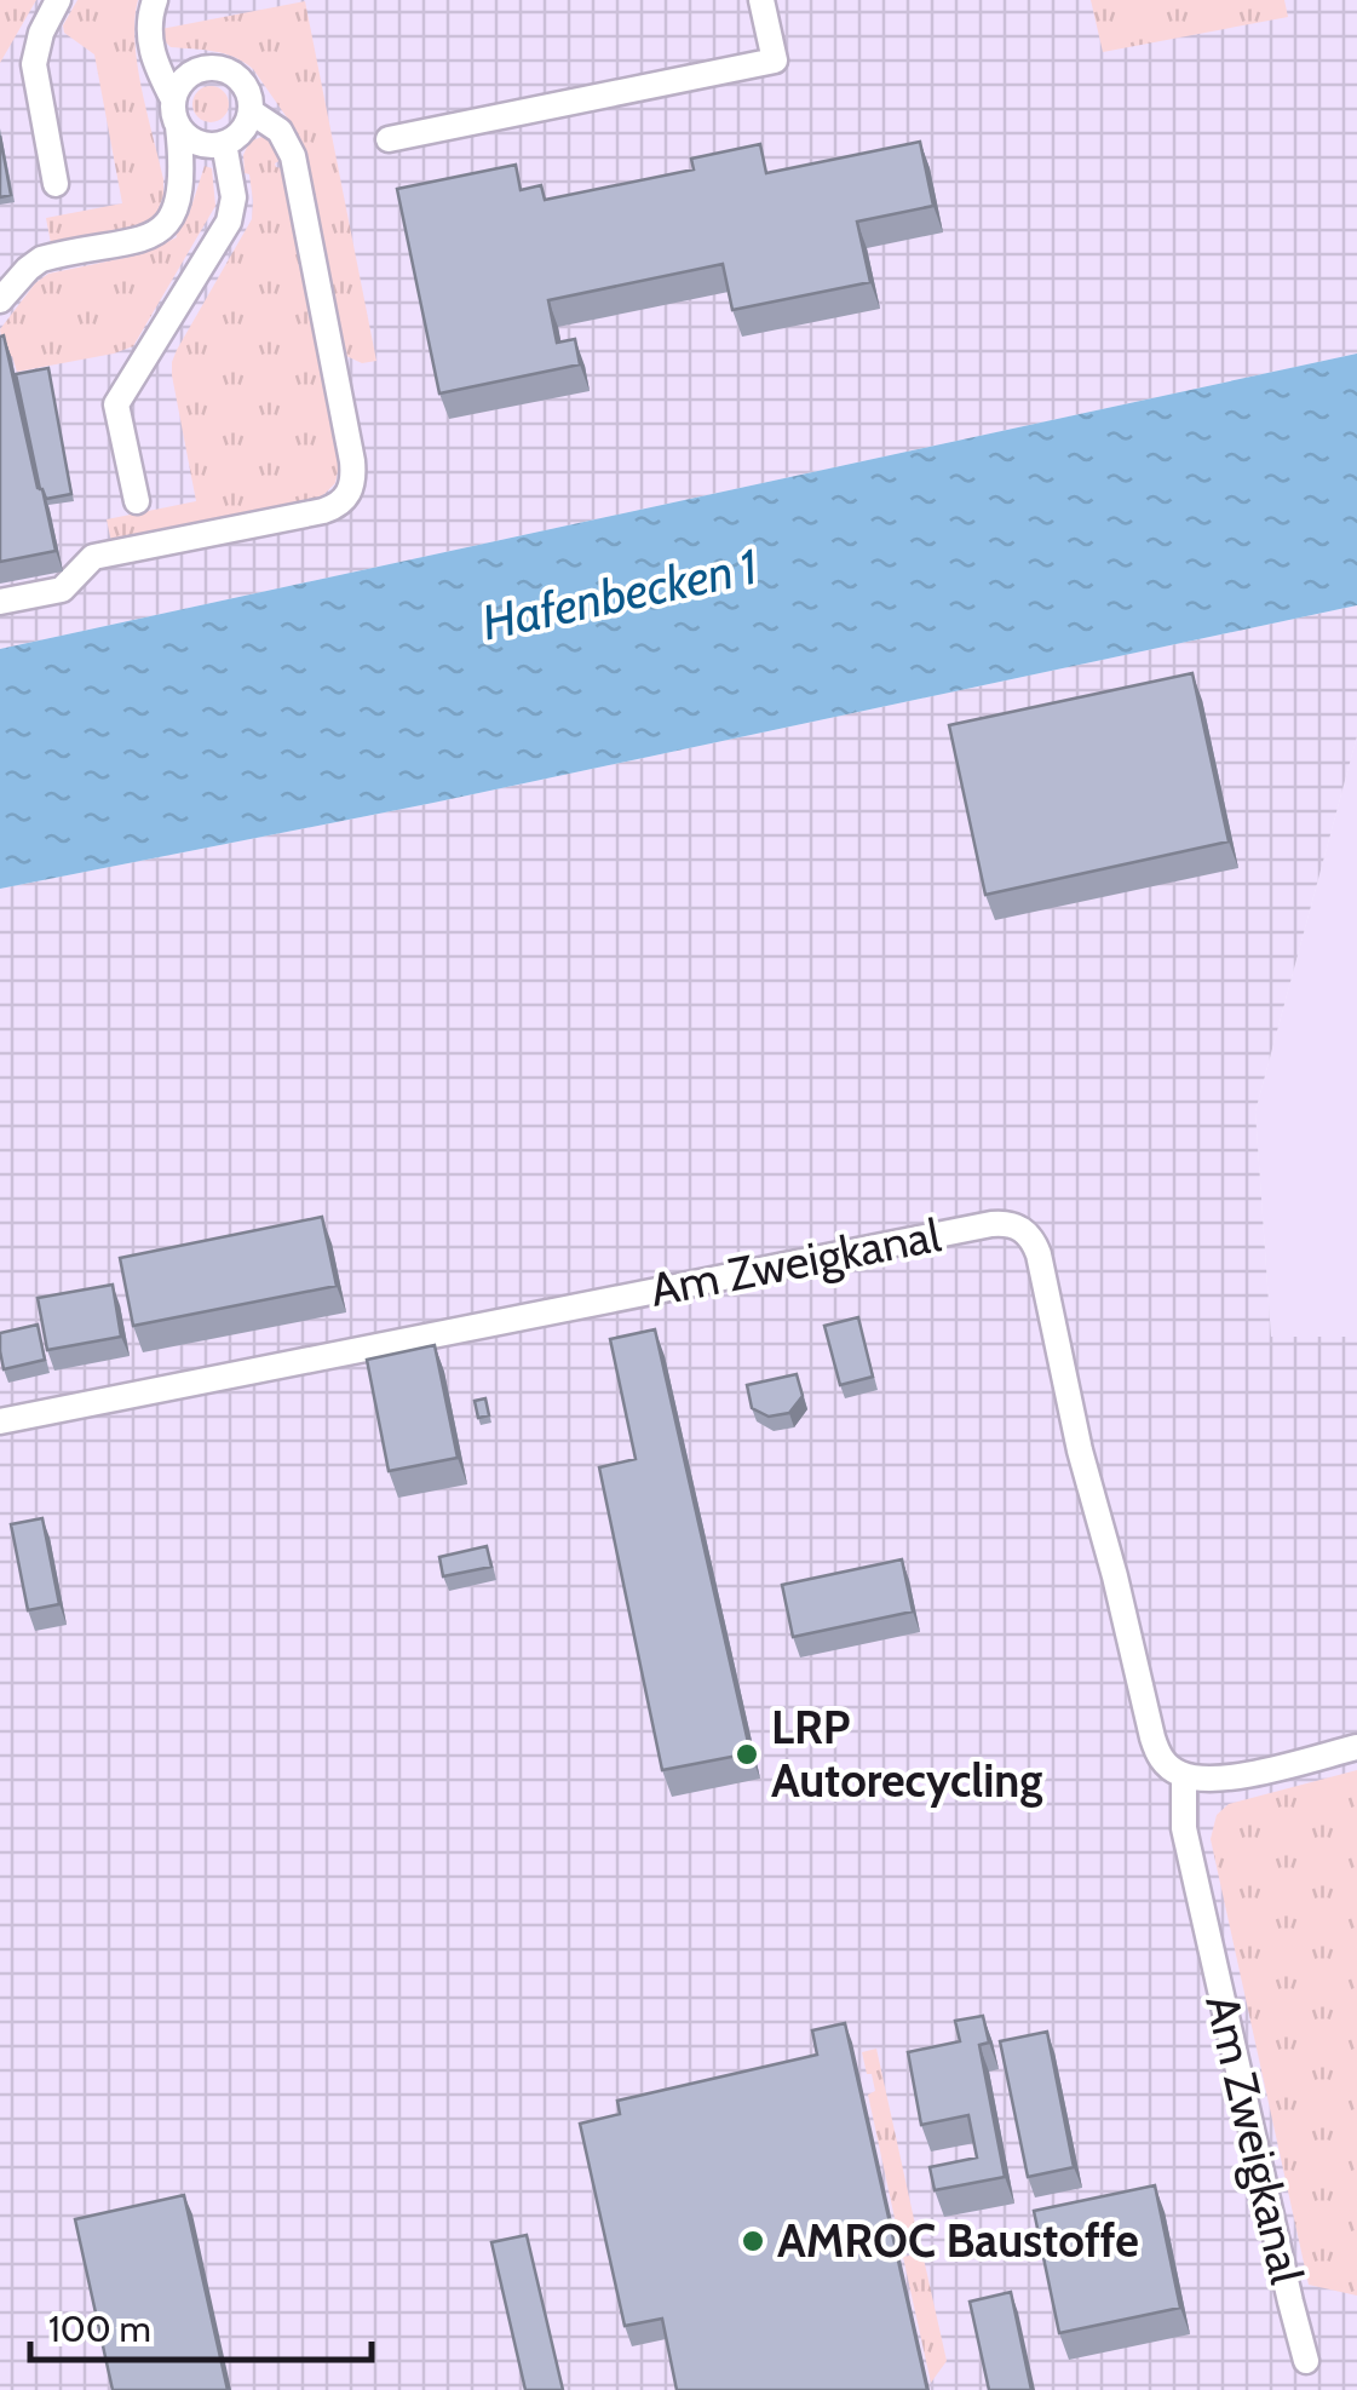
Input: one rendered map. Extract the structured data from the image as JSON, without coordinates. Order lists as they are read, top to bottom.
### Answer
{
  "streets": {
    "street": ["Am Zweigkanal"]
  },
  "water": ["Hafenbecken 1"],
  "places": ["LRP Autorecycling", "AMROC Baustoffe"],
  "scale_bar": "100 m"
}
